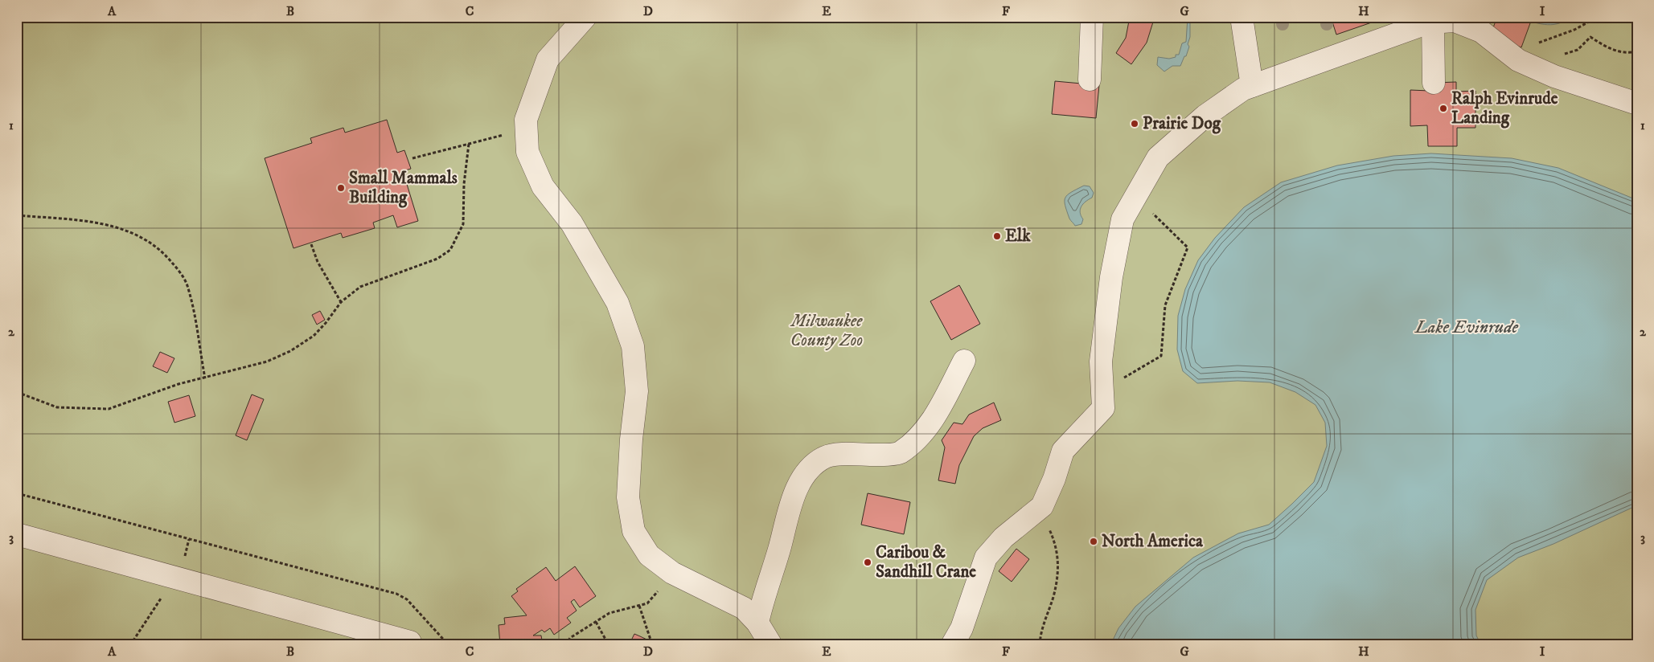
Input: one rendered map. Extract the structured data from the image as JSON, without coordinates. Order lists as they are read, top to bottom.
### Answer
{
  "water": ["Lake Evinrude"],
  "parks": ["Milwaukee County Zoo"],
  "places": [
    "Ralph Evinrude Landing",
    "Prairie Dog",
    "Small Mammals Building",
    "Elk",
    "North America",
    "Caribou & Sandhill Crane"
  ],
  "grid": {
    "columns": [
      "A",
      "B",
      "C",
      "D",
      "E",
      "F",
      "G",
      "H",
      "I"
    ],
    "rows": ["1", "2", "3"]
  }
}
